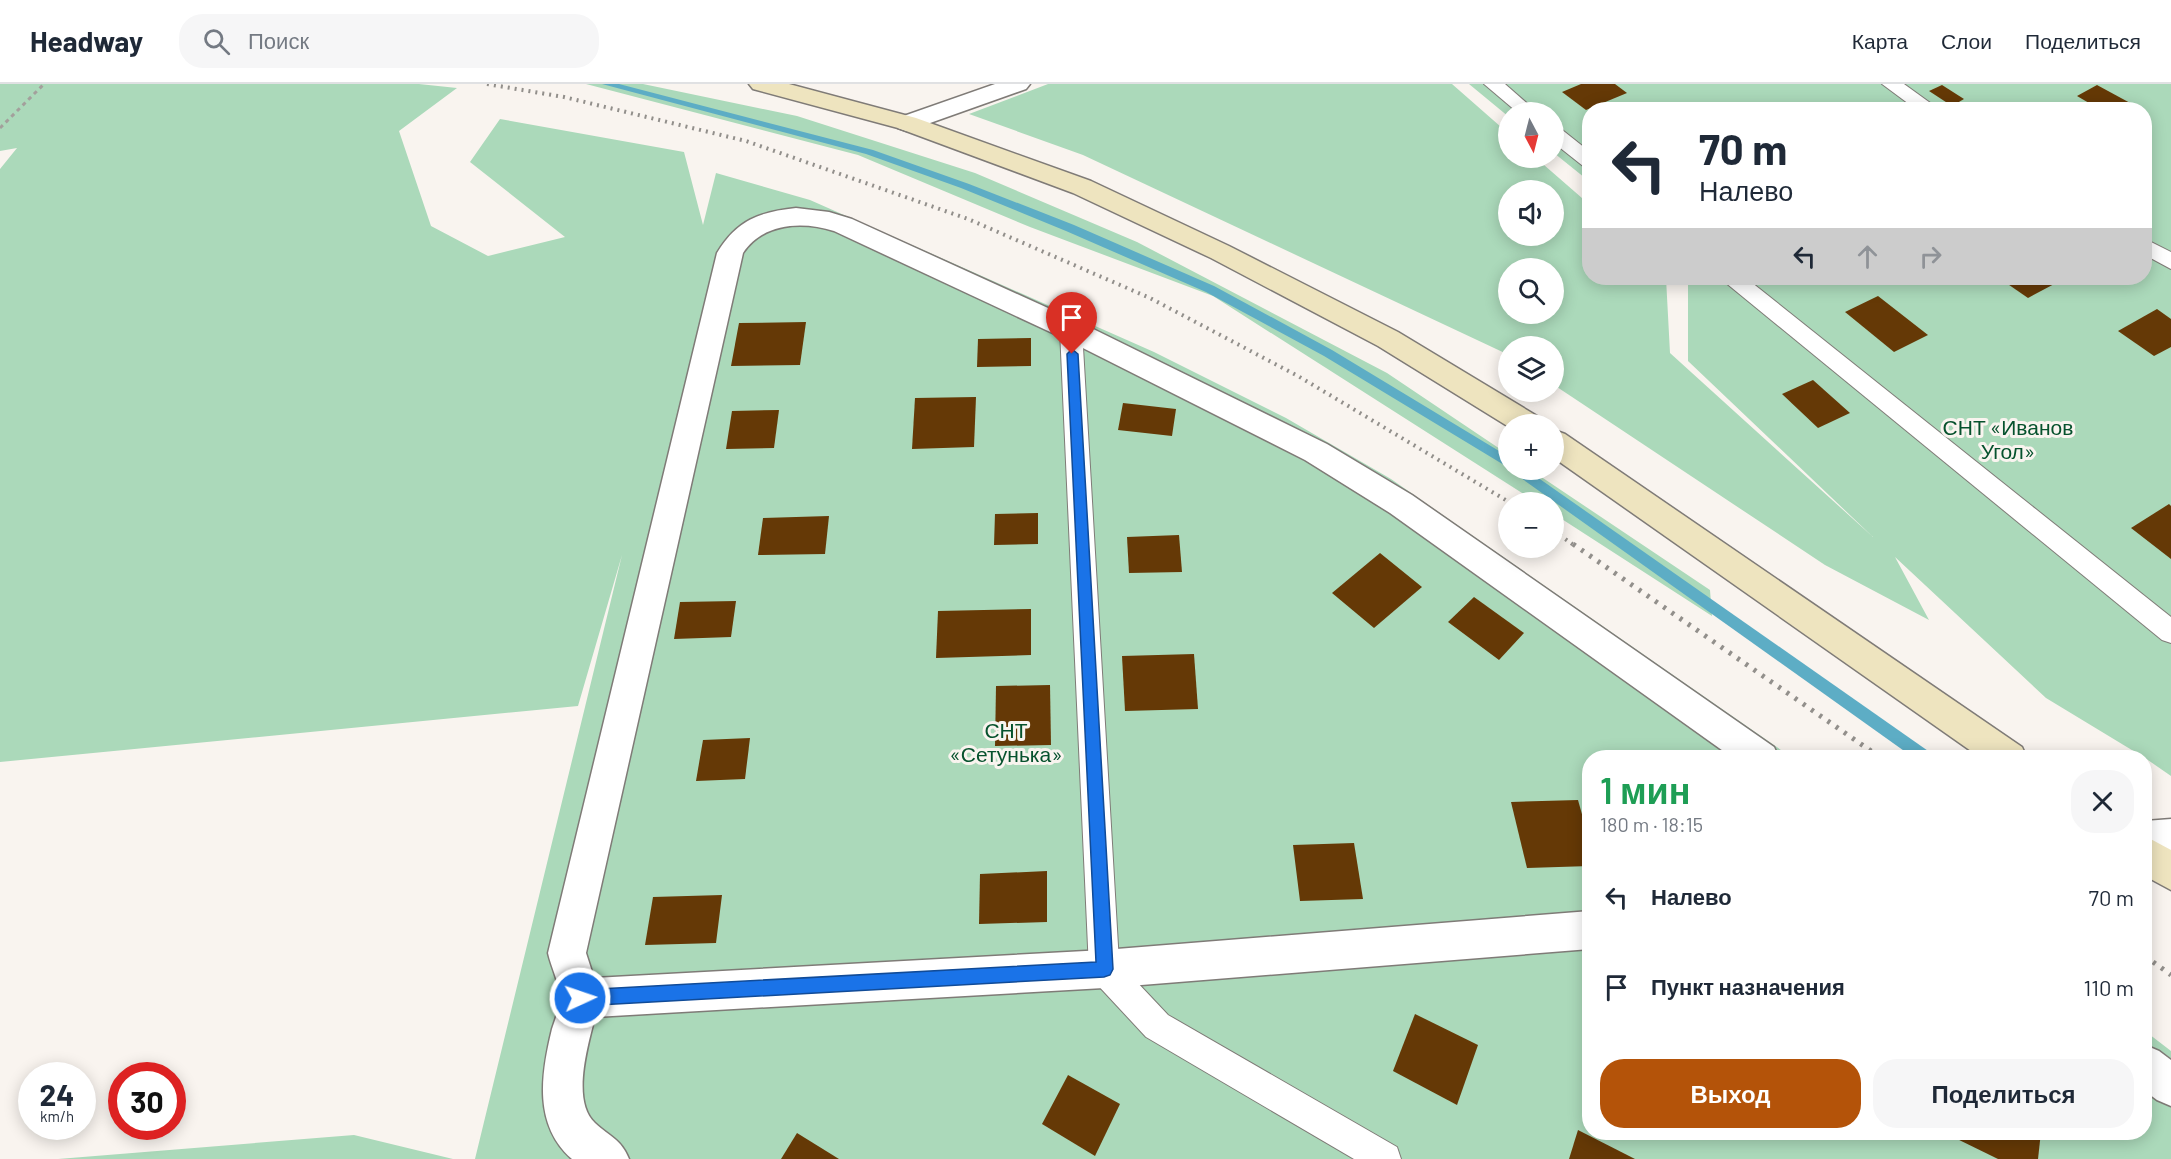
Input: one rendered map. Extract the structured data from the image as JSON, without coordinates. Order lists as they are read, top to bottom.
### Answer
{
  "parks": ["СНТ «Иванов Угол»", "СНТ «Сетунька»"],
  "north": "bottom",
  "page": {
    "header": "Headway",
    "search": "Поиск",
    "nav": ["Карта", "Слои", "Поделиться"],
    "map_buttons": ["+", "−"],
    "turn": ["70 m", "Налево"],
    "heading": ["1 мин", "180 m · 18:15"],
    "list": [
      {
        "name": "Налево",
        "value": "70 m"
      },
      {
        "name": "Пункт назначения",
        "value": "110 m"
      }
    ],
    "buttons": ["Выход", "Поделиться"],
    "speed": "24 km/h",
    "limit": "30"
  }
}
